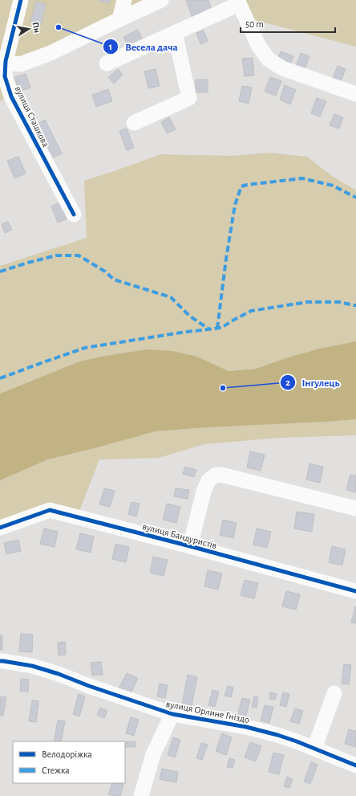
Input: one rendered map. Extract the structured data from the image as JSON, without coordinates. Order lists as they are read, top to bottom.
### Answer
{
  "streets": {
    "street": ["вулиця Сташкова", "вулиця Бандуристів", "вулиця Орлине Гніздо"]
  },
  "places": ["Весела дача", "Інгулець"],
  "legend": ["Велодоріжка", "Стежка"],
  "scale_bar": "50 m",
  "north": "right"
}
